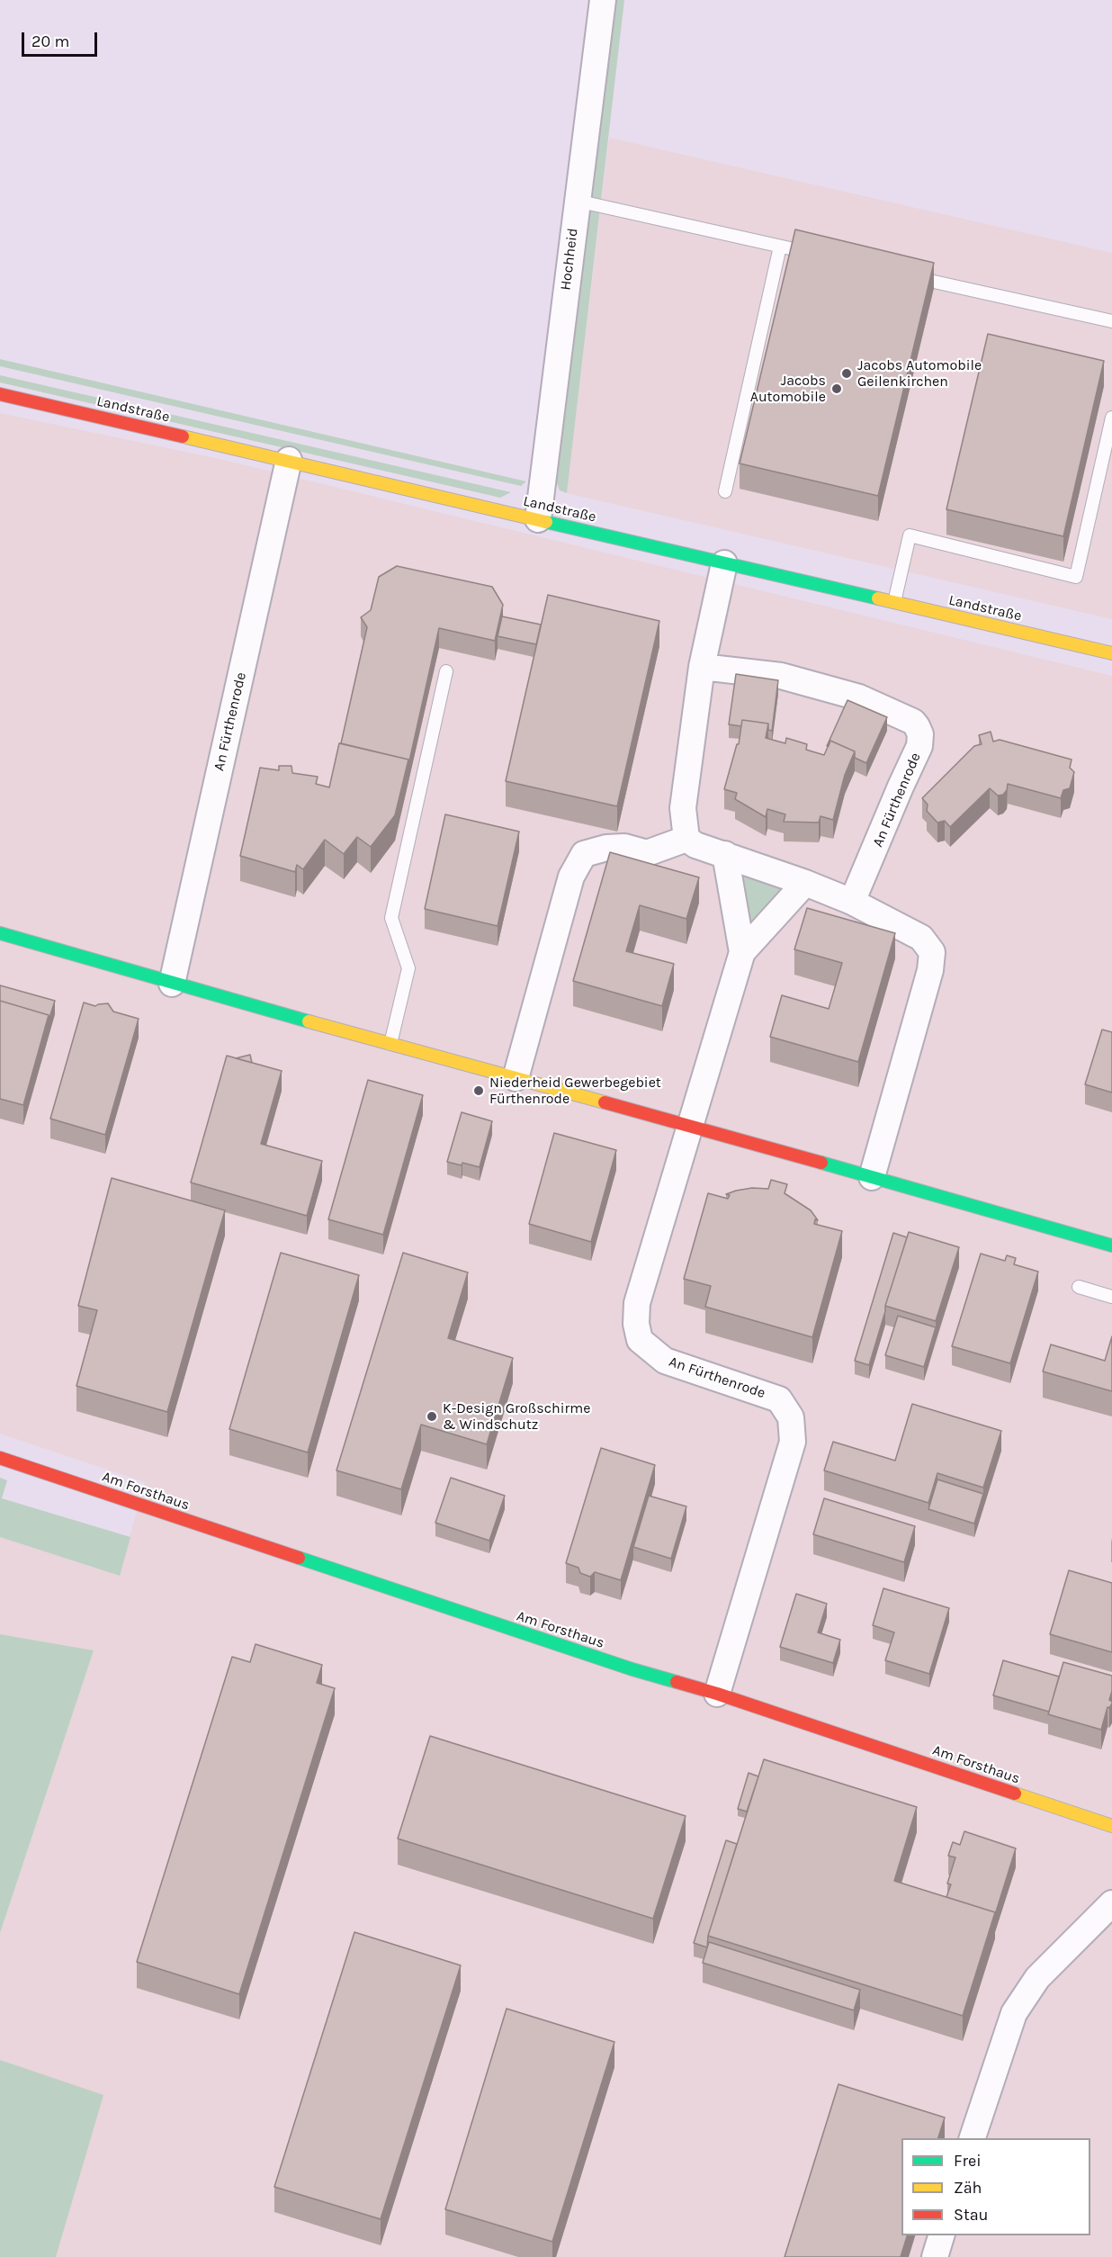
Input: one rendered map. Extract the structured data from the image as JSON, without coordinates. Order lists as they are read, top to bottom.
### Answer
{
  "streets": {
    "street": [
      "Hochheid",
      "Landstraße",
      "An Fürthenrode",
      "Am Forsthaus"
    ]
  },
  "crossings": [
    ["Hochheid", "Landstraße"],
    ["Landstraße", "An Fürthenrode"],
    ["An Fürthenrode", "Am Forsthaus"]
  ],
  "places": [
    "Jacobs Automobile Geilenkirchen",
    "Jacobs Automobile",
    "Niederheid Gewerbegebiet Fürthenrode",
    "K-Design Großschirme & Windschutz"
  ],
  "legend": ["Frei", "Zäh", "Stau"],
  "scale_bar": "20 m"
}
